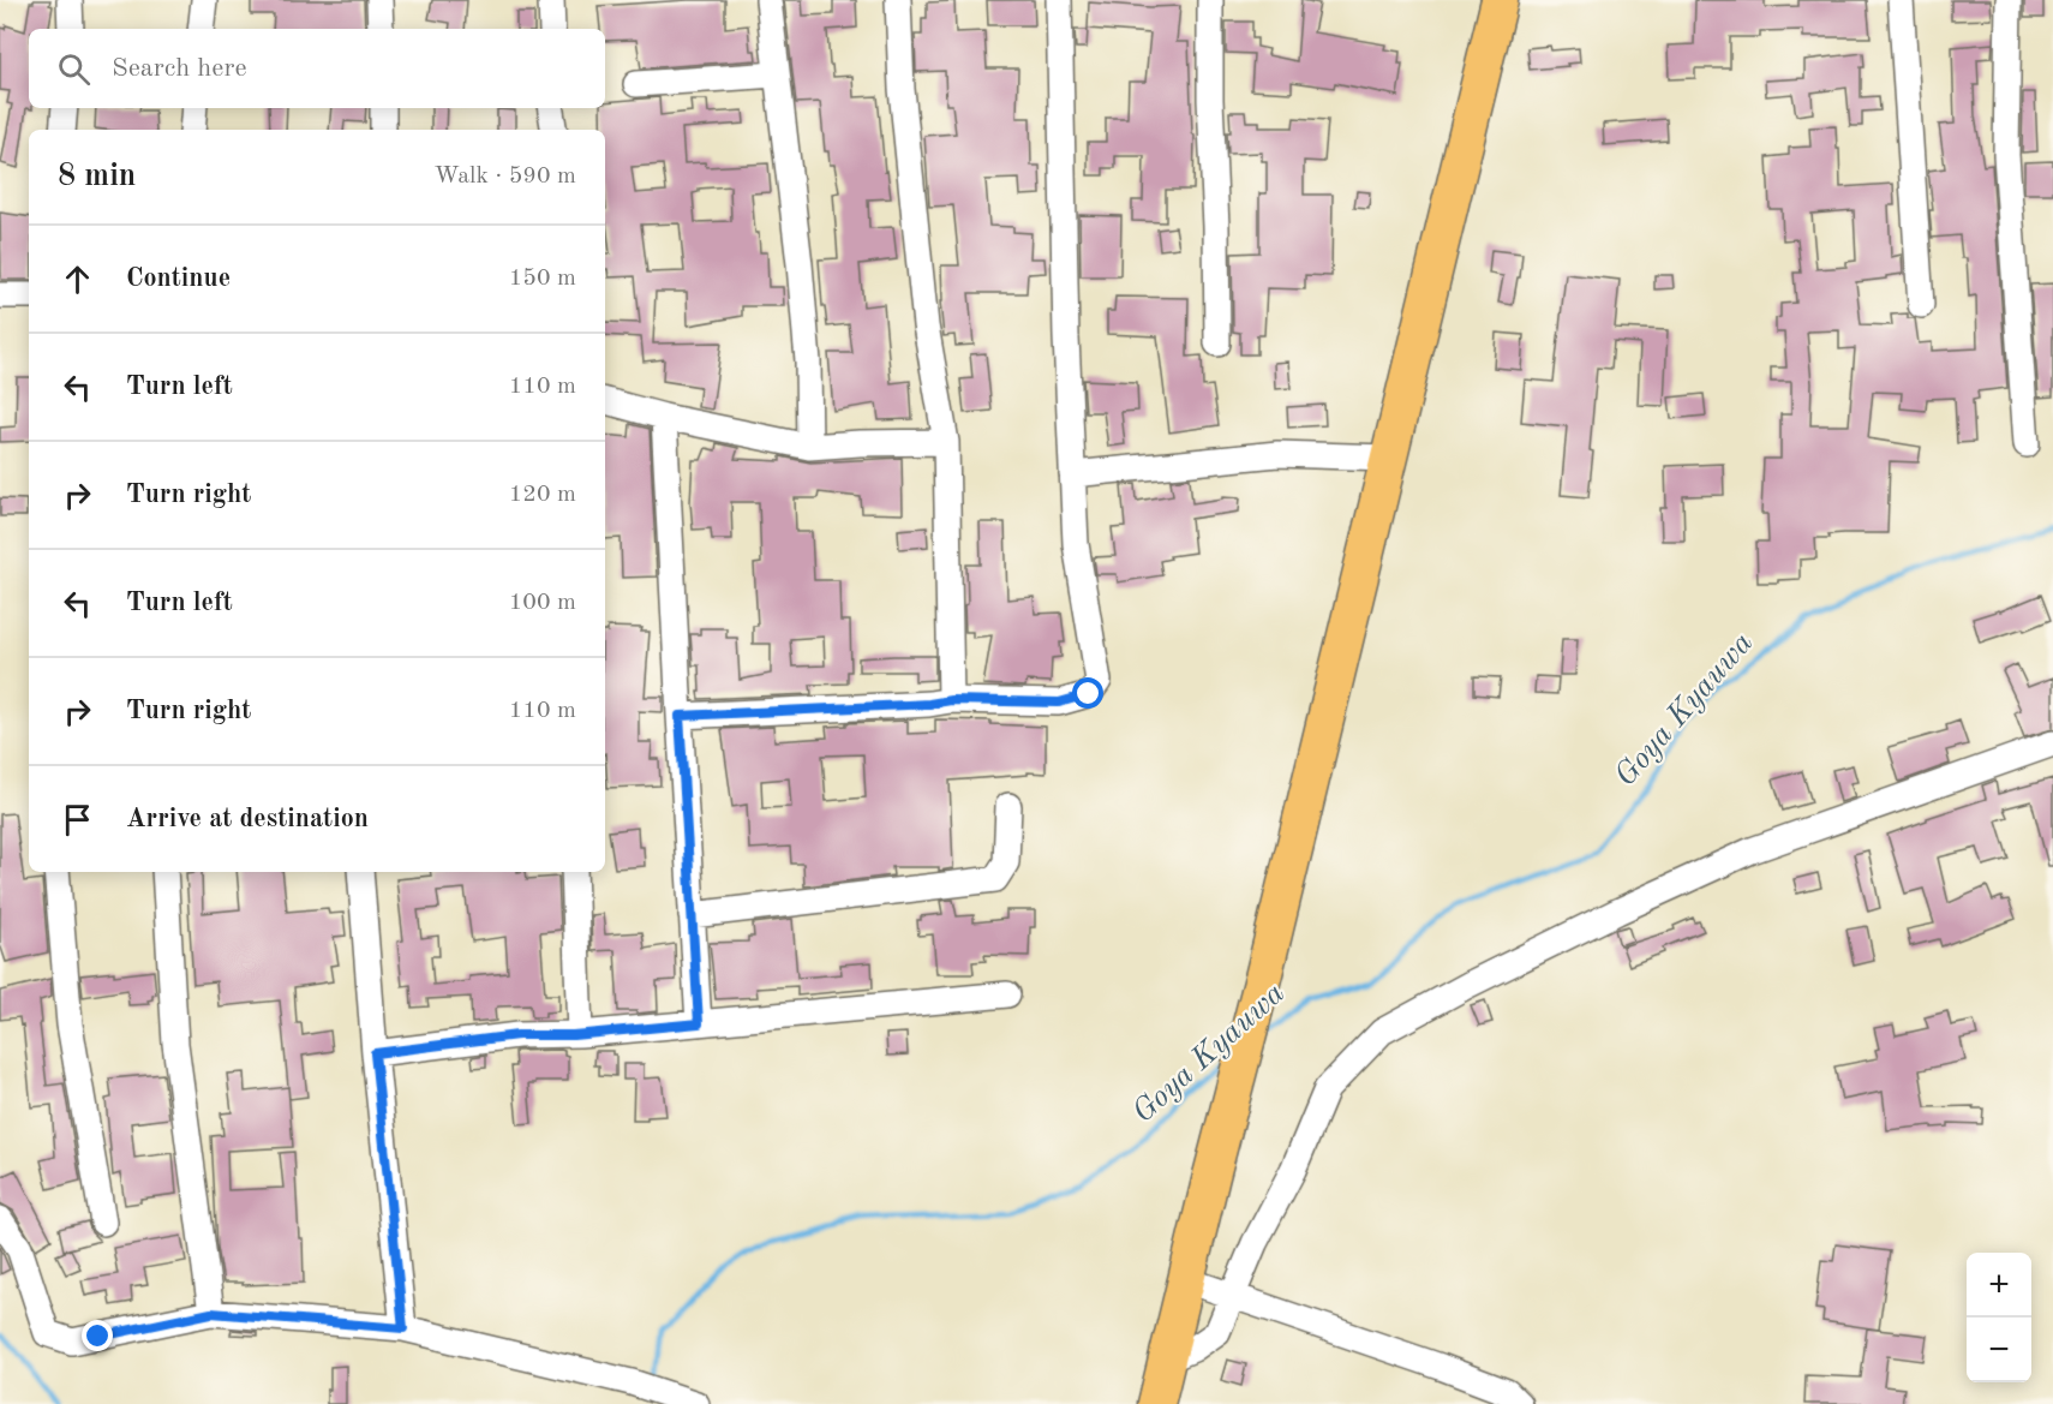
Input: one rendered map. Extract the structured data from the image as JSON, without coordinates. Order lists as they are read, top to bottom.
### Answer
{
  "water": ["Goya Kyauwa"],
  "page": {
    "search": "Search here",
    "heading": ["8 min", "Walk · 590 m"],
    "list": [
      ["Continue", "150 m"],
      ["Turn left", "110 m"],
      ["Turn right", "120 m"],
      ["Turn left", "100 m"],
      ["Turn right", "110 m"],
      "Arrive at destination"
    ],
    "map_buttons": ["+", "−"]
  }
}
